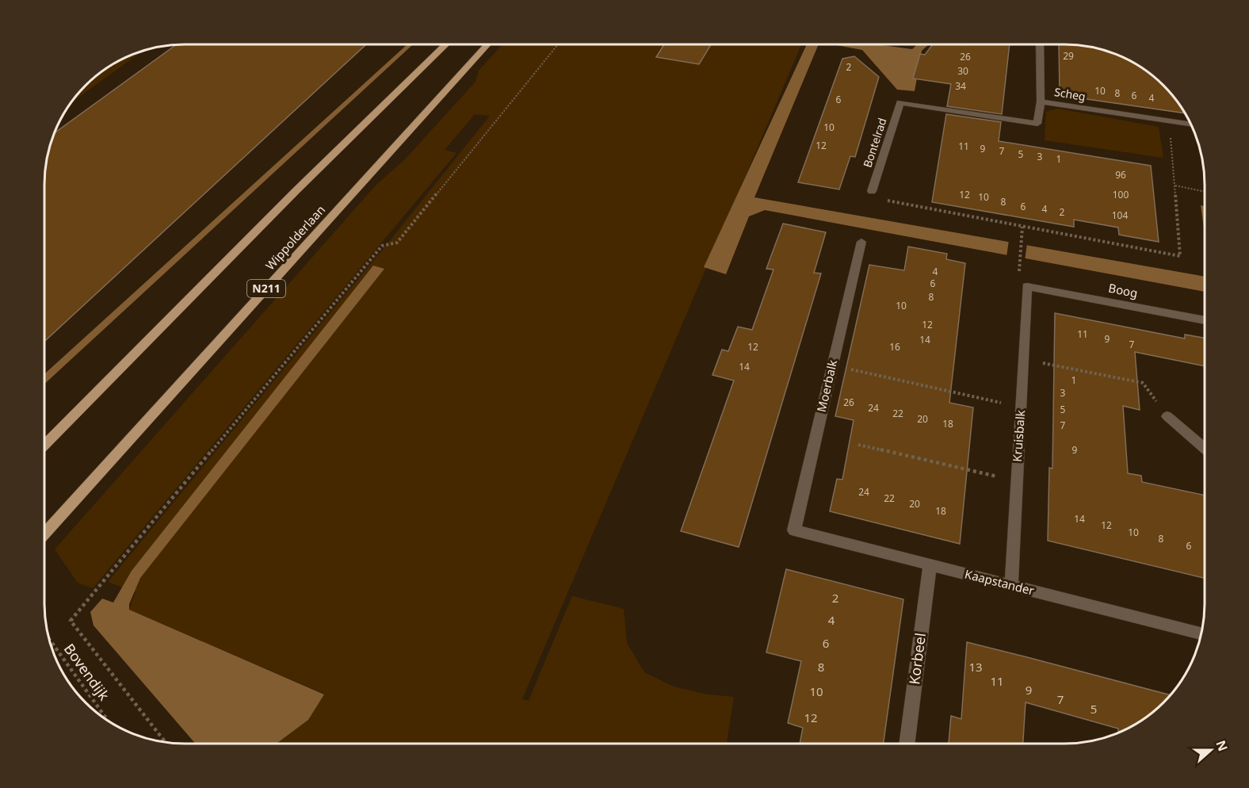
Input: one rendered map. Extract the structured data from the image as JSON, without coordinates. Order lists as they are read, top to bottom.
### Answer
{
  "streets": {
    "main road": ["Wippolderlaan", "N211"],
    "street": [
      "Scheg",
      "Bontelrad",
      "Boog",
      "Moerbalk",
      "Kruisbalk",
      "Kaapstander",
      "Korbeel"
    ],
    "path": ["Bovendijk"]
  },
  "crossings": [
    ["Scheg", "Bontelrad"],
    ["Boog", "Kruisbalk"],
    ["Moerbalk", "Kaapstander"],
    ["Kruisbalk", "Kaapstander"],
    ["Kaapstander", "Korbeel"]
  ],
  "house_numbers": [
    "29",
    "26",
    "2",
    "30",
    "34",
    "10",
    "8",
    "6",
    "4",
    "6",
    "10",
    "12",
    "11",
    "9",
    "7",
    "5",
    "3",
    "1",
    "96",
    "12",
    "100",
    "10",
    "8",
    "6",
    "4",
    "2",
    "104",
    "4",
    "6",
    "8",
    "10",
    "12",
    "11",
    "9",
    "14",
    "7",
    "12",
    "16",
    "14",
    "1",
    "3",
    "26",
    "24",
    "5",
    "22",
    "20",
    "18",
    "7",
    "9",
    "24",
    "22",
    "20",
    "18",
    "14",
    "12",
    "10",
    "8",
    "6",
    "2",
    "4",
    "6",
    "8",
    "13",
    "11",
    "9",
    "10",
    "7",
    "5",
    "12"
  ],
  "north": "right"
}
